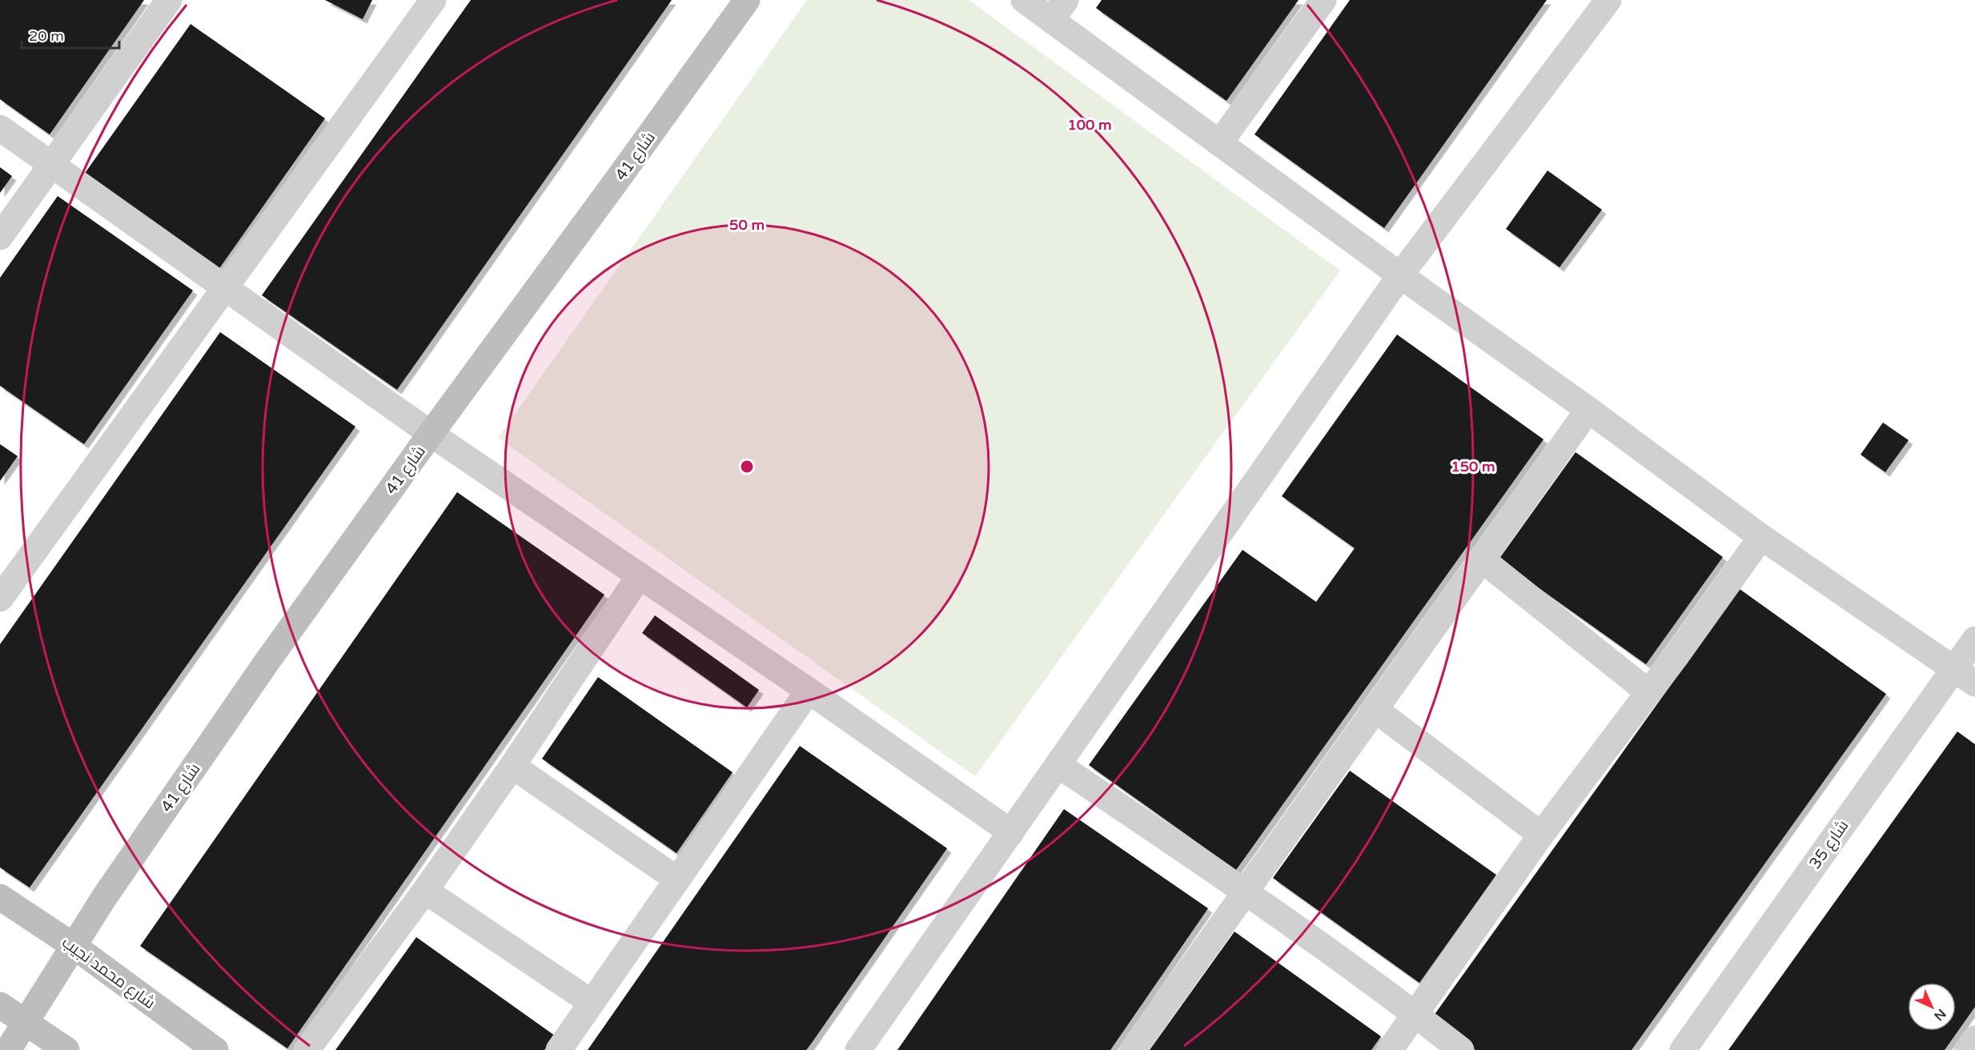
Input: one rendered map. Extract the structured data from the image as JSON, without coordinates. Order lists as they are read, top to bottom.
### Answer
{
  "streets": {
    "main road": ["شارع 41", "شارع محمد نجيب"],
    "street": ["شارع 35"]
  },
  "crossings": [
    ["شارع 41", "شارع محمد نجيب"]
  ],
  "scale_bar": "20 m",
  "north": "bottom right",
  "rings": ["100 m", "50 m", "150 m"]
}
